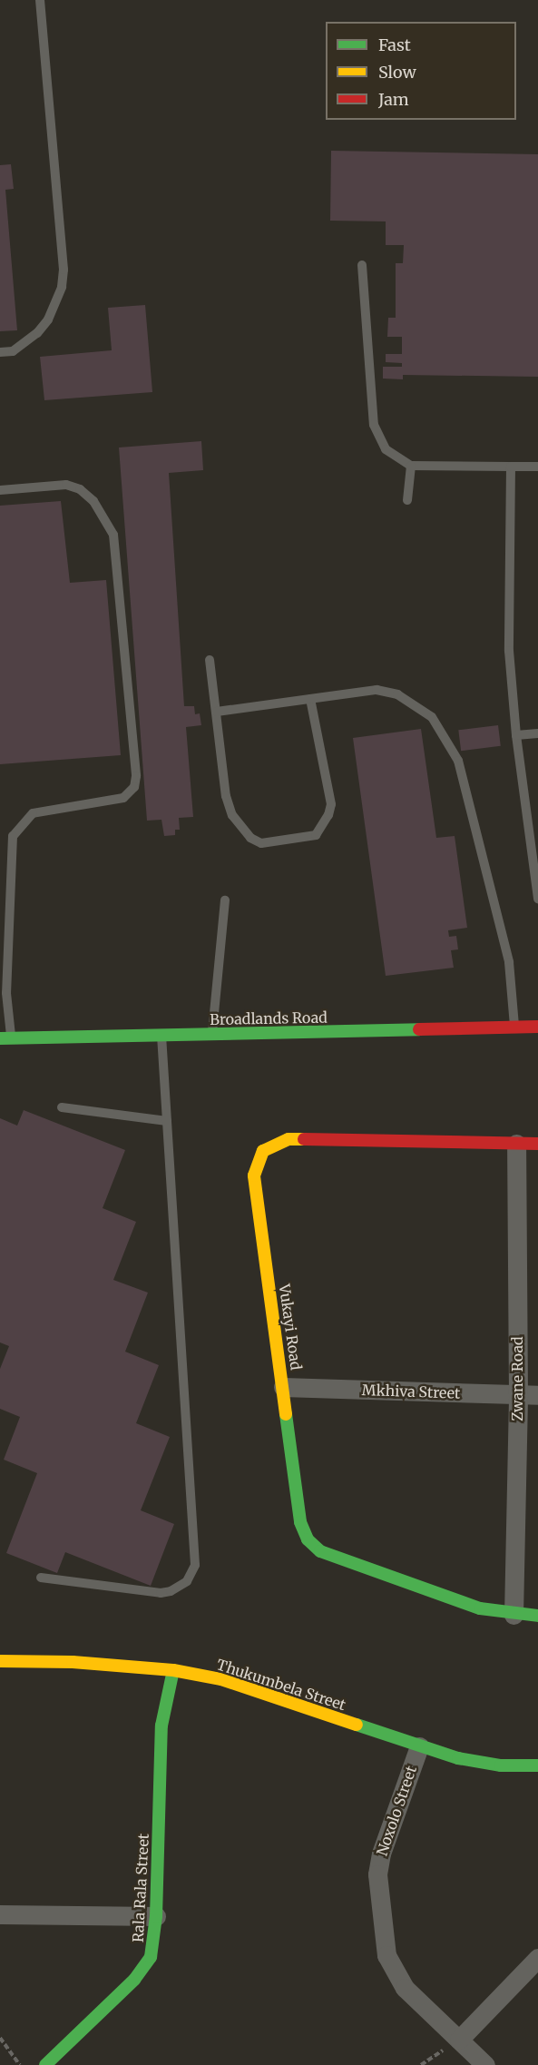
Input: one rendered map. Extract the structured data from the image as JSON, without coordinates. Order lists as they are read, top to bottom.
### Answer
{
  "streets": {
    "street": [
      "Broadlands Road",
      "Vukayi Road",
      "Zwane Road",
      "Mkhiva Street",
      "Thukumbela Street",
      "Noxolo Street",
      "Rala Rala Street"
    ]
  },
  "crossings": [
    ["Vukayi Road", "Zwane Road"],
    ["Vukayi Road", "Mkhiva Street"],
    ["Zwane Road", "Mkhiva Street"],
    ["Thukumbela Street", "Noxolo Street"],
    ["Thukumbela Street", "Rala Rala Street"]
  ],
  "legend": ["Fast", "Slow", "Jam"]
}
